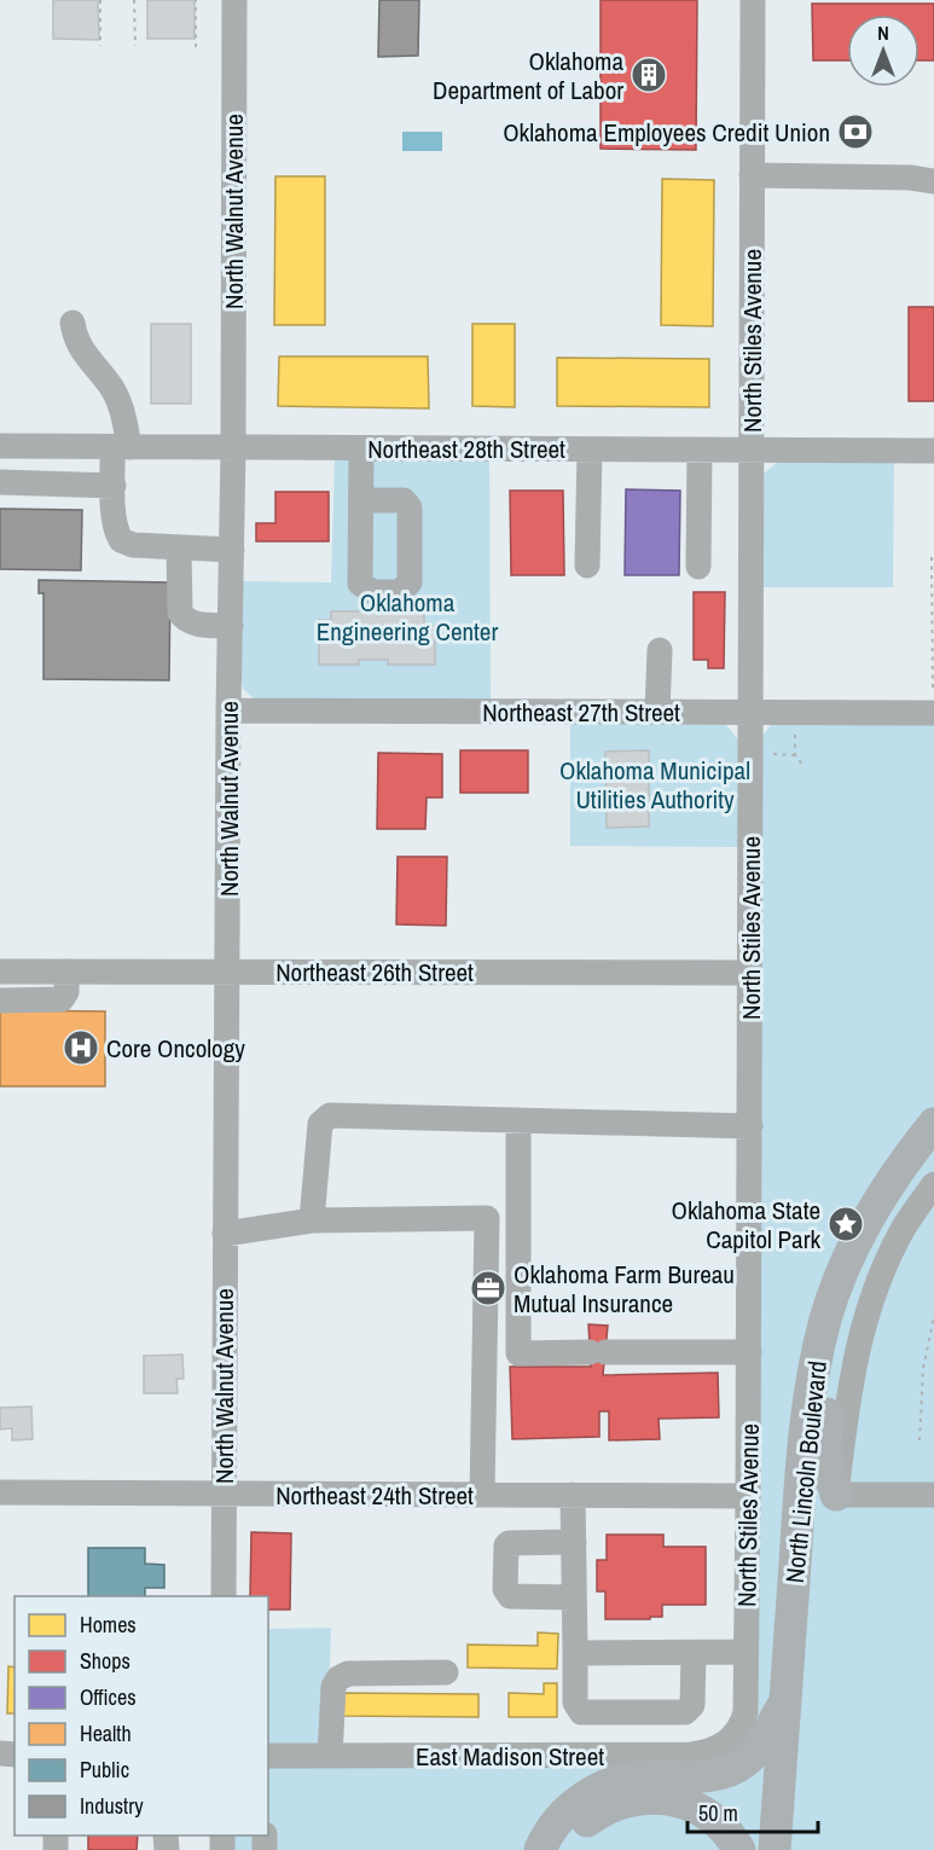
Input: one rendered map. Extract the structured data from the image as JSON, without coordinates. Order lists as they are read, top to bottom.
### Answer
{
  "streets": {
    "main road": ["North Lincoln Boulevard"],
    "street": [
      "North Walnut Avenue",
      "North Stiles Avenue",
      "Northeast 28th Street",
      "Northeast 27th Street",
      "Northeast 26th Street",
      "Northeast 24th Street",
      "East Madison Street"
    ]
  },
  "crossings": [
    ["North Walnut Avenue", "Northeast 28th Street"],
    ["North Walnut Avenue", "Northeast 27th Street"],
    ["North Walnut Avenue", "Northeast 26th Street"],
    ["North Walnut Avenue", "Northeast 24th Street"],
    ["North Stiles Avenue", "Northeast 28th Street"],
    ["North Stiles Avenue", "Northeast 27th Street"],
    ["North Stiles Avenue", "Northeast 26th Street"],
    ["North Stiles Avenue", "Northeast 24th Street"],
    ["North Stiles Avenue", "East Madison Street"]
  ],
  "parks": ["Oklahoma Engineering Center", "Oklahoma Municipal Utilities Authority"],
  "places": {
    "building": ["Oklahoma Department of Labor"],
    "bank": ["Oklahoma Employees Credit Union"],
    "hospital": ["Core Oncology"],
    "place": ["Oklahoma State Capitol Park"],
    "office": ["Oklahoma Farm Bureau Mutual Insurance"]
  },
  "legend": [
    "Homes",
    "Shops",
    "Offices",
    "Health",
    "Public",
    "Industry"
  ],
  "scale_bar": "50 m",
  "north": "top"
}
